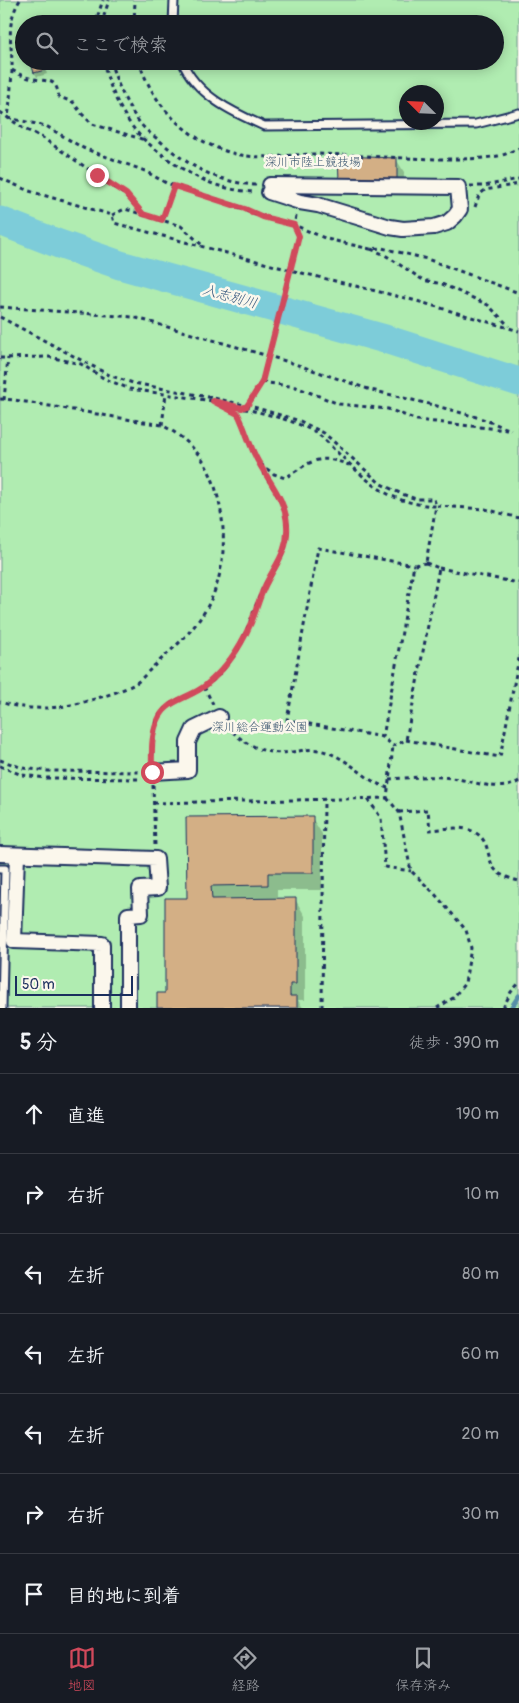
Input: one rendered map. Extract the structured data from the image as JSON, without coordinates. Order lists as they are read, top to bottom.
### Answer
{
  "water": ["入志別川"],
  "parks": ["深川市陸上競技場", "深川総合運動公園"],
  "scale_bar": "50 m",
  "north": "top left",
  "page": {
    "search": "ここで検索",
    "scale": "50 m",
    "heading": ["5 分", "徒歩 · 390 m"],
    "list": [
      ["直進", "190 m"],
      ["右折", "10 m"],
      ["左折", "80 m"],
      ["左折", "60 m"],
      ["左折", "20 m"],
      ["右折", "30 m"],
      "目的地に到着"
    ],
    "nav": ["地図", "経路", "保存済み"]
  }
}
